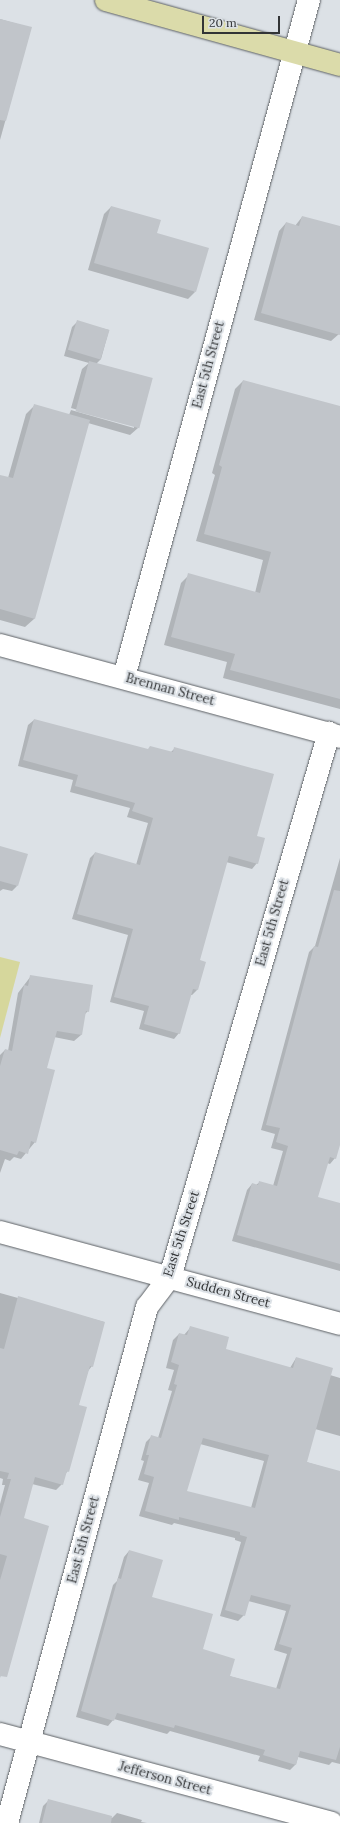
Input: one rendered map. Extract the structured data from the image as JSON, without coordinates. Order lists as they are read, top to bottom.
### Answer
{
  "streets": {
    "street": [
      "East 5th Street",
      "Brennan Street",
      "Sudden Street",
      "Jefferson Street"
    ]
  },
  "crossings": [
    ["East 5th Street", "Brennan Street"],
    ["East 5th Street", "Sudden Street"],
    ["East 5th Street", "Jefferson Street"]
  ],
  "scale_bar": "20 m"
}
